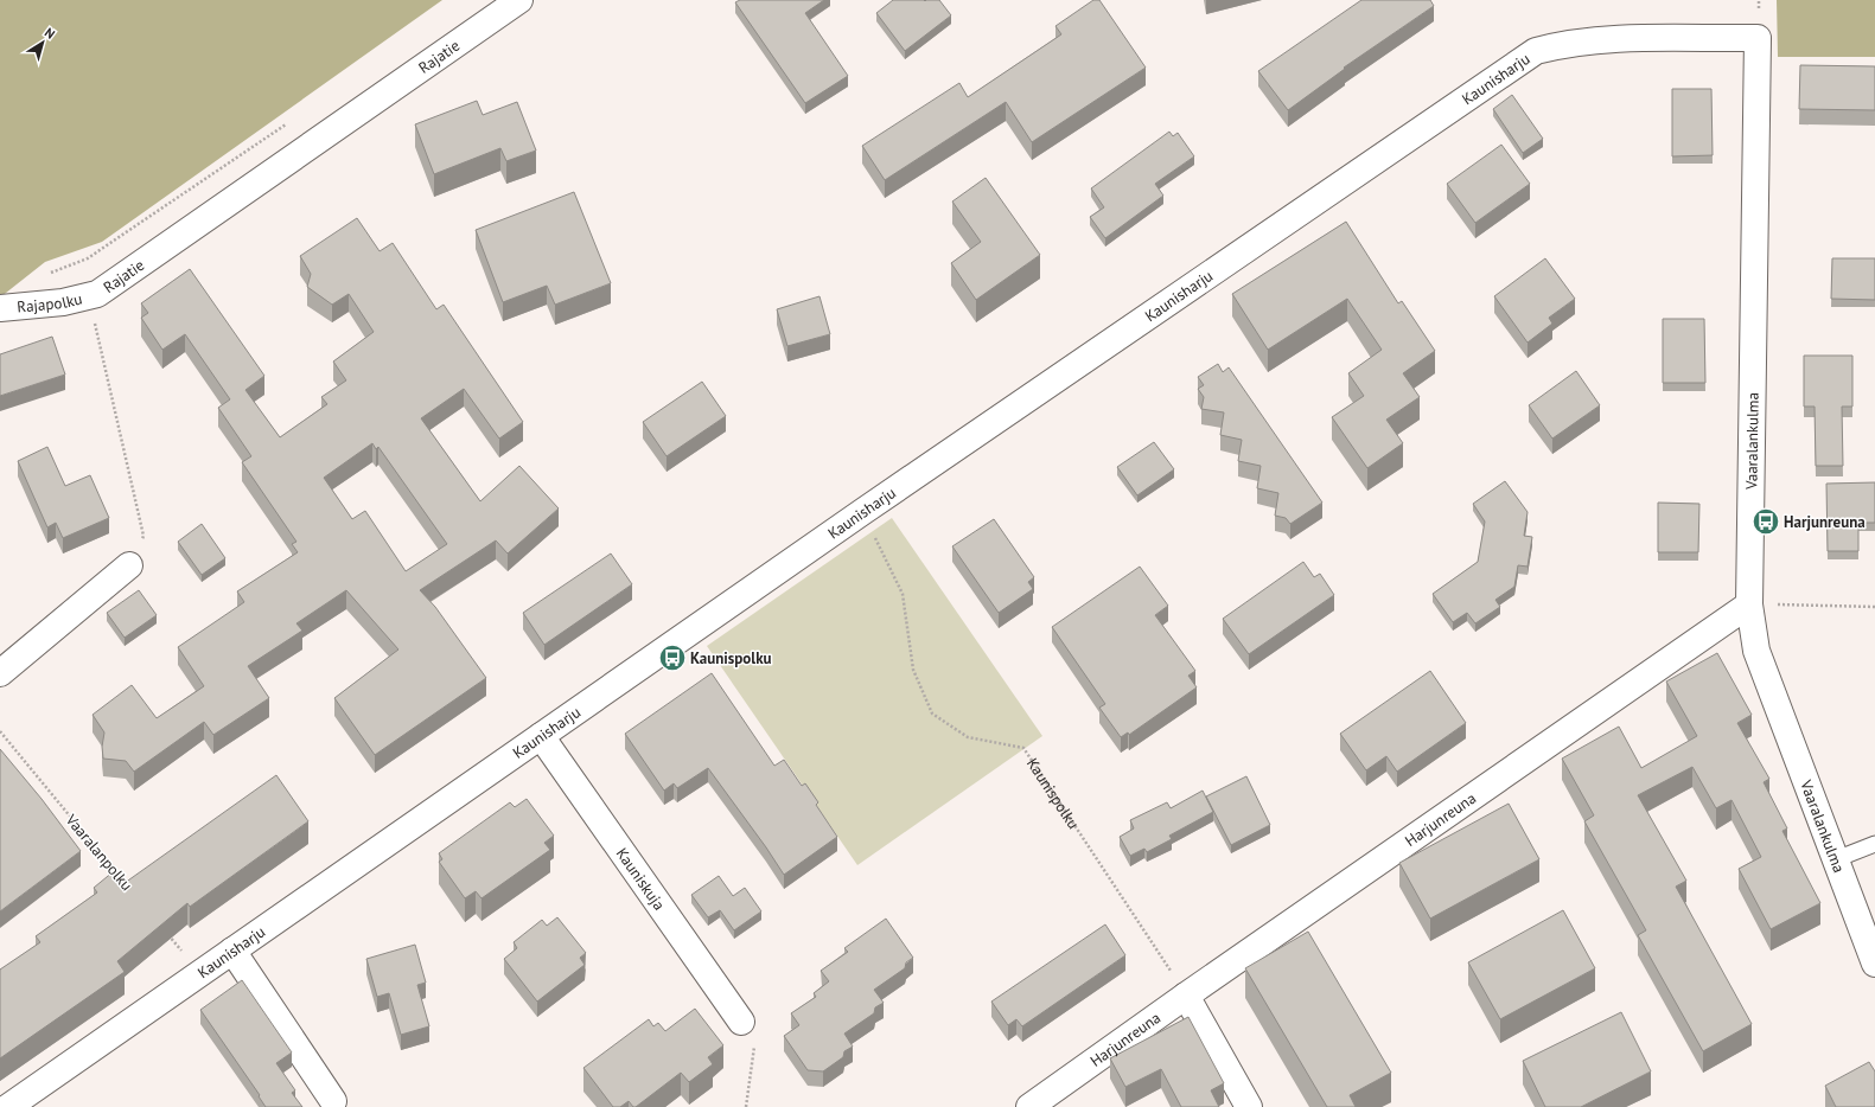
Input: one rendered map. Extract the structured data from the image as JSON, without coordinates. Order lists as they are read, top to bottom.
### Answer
{
  "streets": {
    "street": [
      "Rajatie",
      "Kaunisharju",
      "Rajapolku",
      "Vaaralankulma",
      "Harjunreuna",
      "Kauniskuja"
    ],
    "path": ["Kaunispolku", "Vaaralanpolku"]
  },
  "crossings": [
    ["Rajatie", "Rajapolku"],
    ["Kaunisharju", "Vaaralankulma"],
    ["Kaunisharju", "Kaunispolku"],
    ["Kaunisharju", "Kauniskuja"],
    ["Vaaralankulma", "Harjunreuna"],
    ["Kaunispolku", "Harjunreuna"]
  ],
  "places": {
    "bus stop": ["Harjunreuna", "Kaunispolku"]
  },
  "north": "top right"
}
